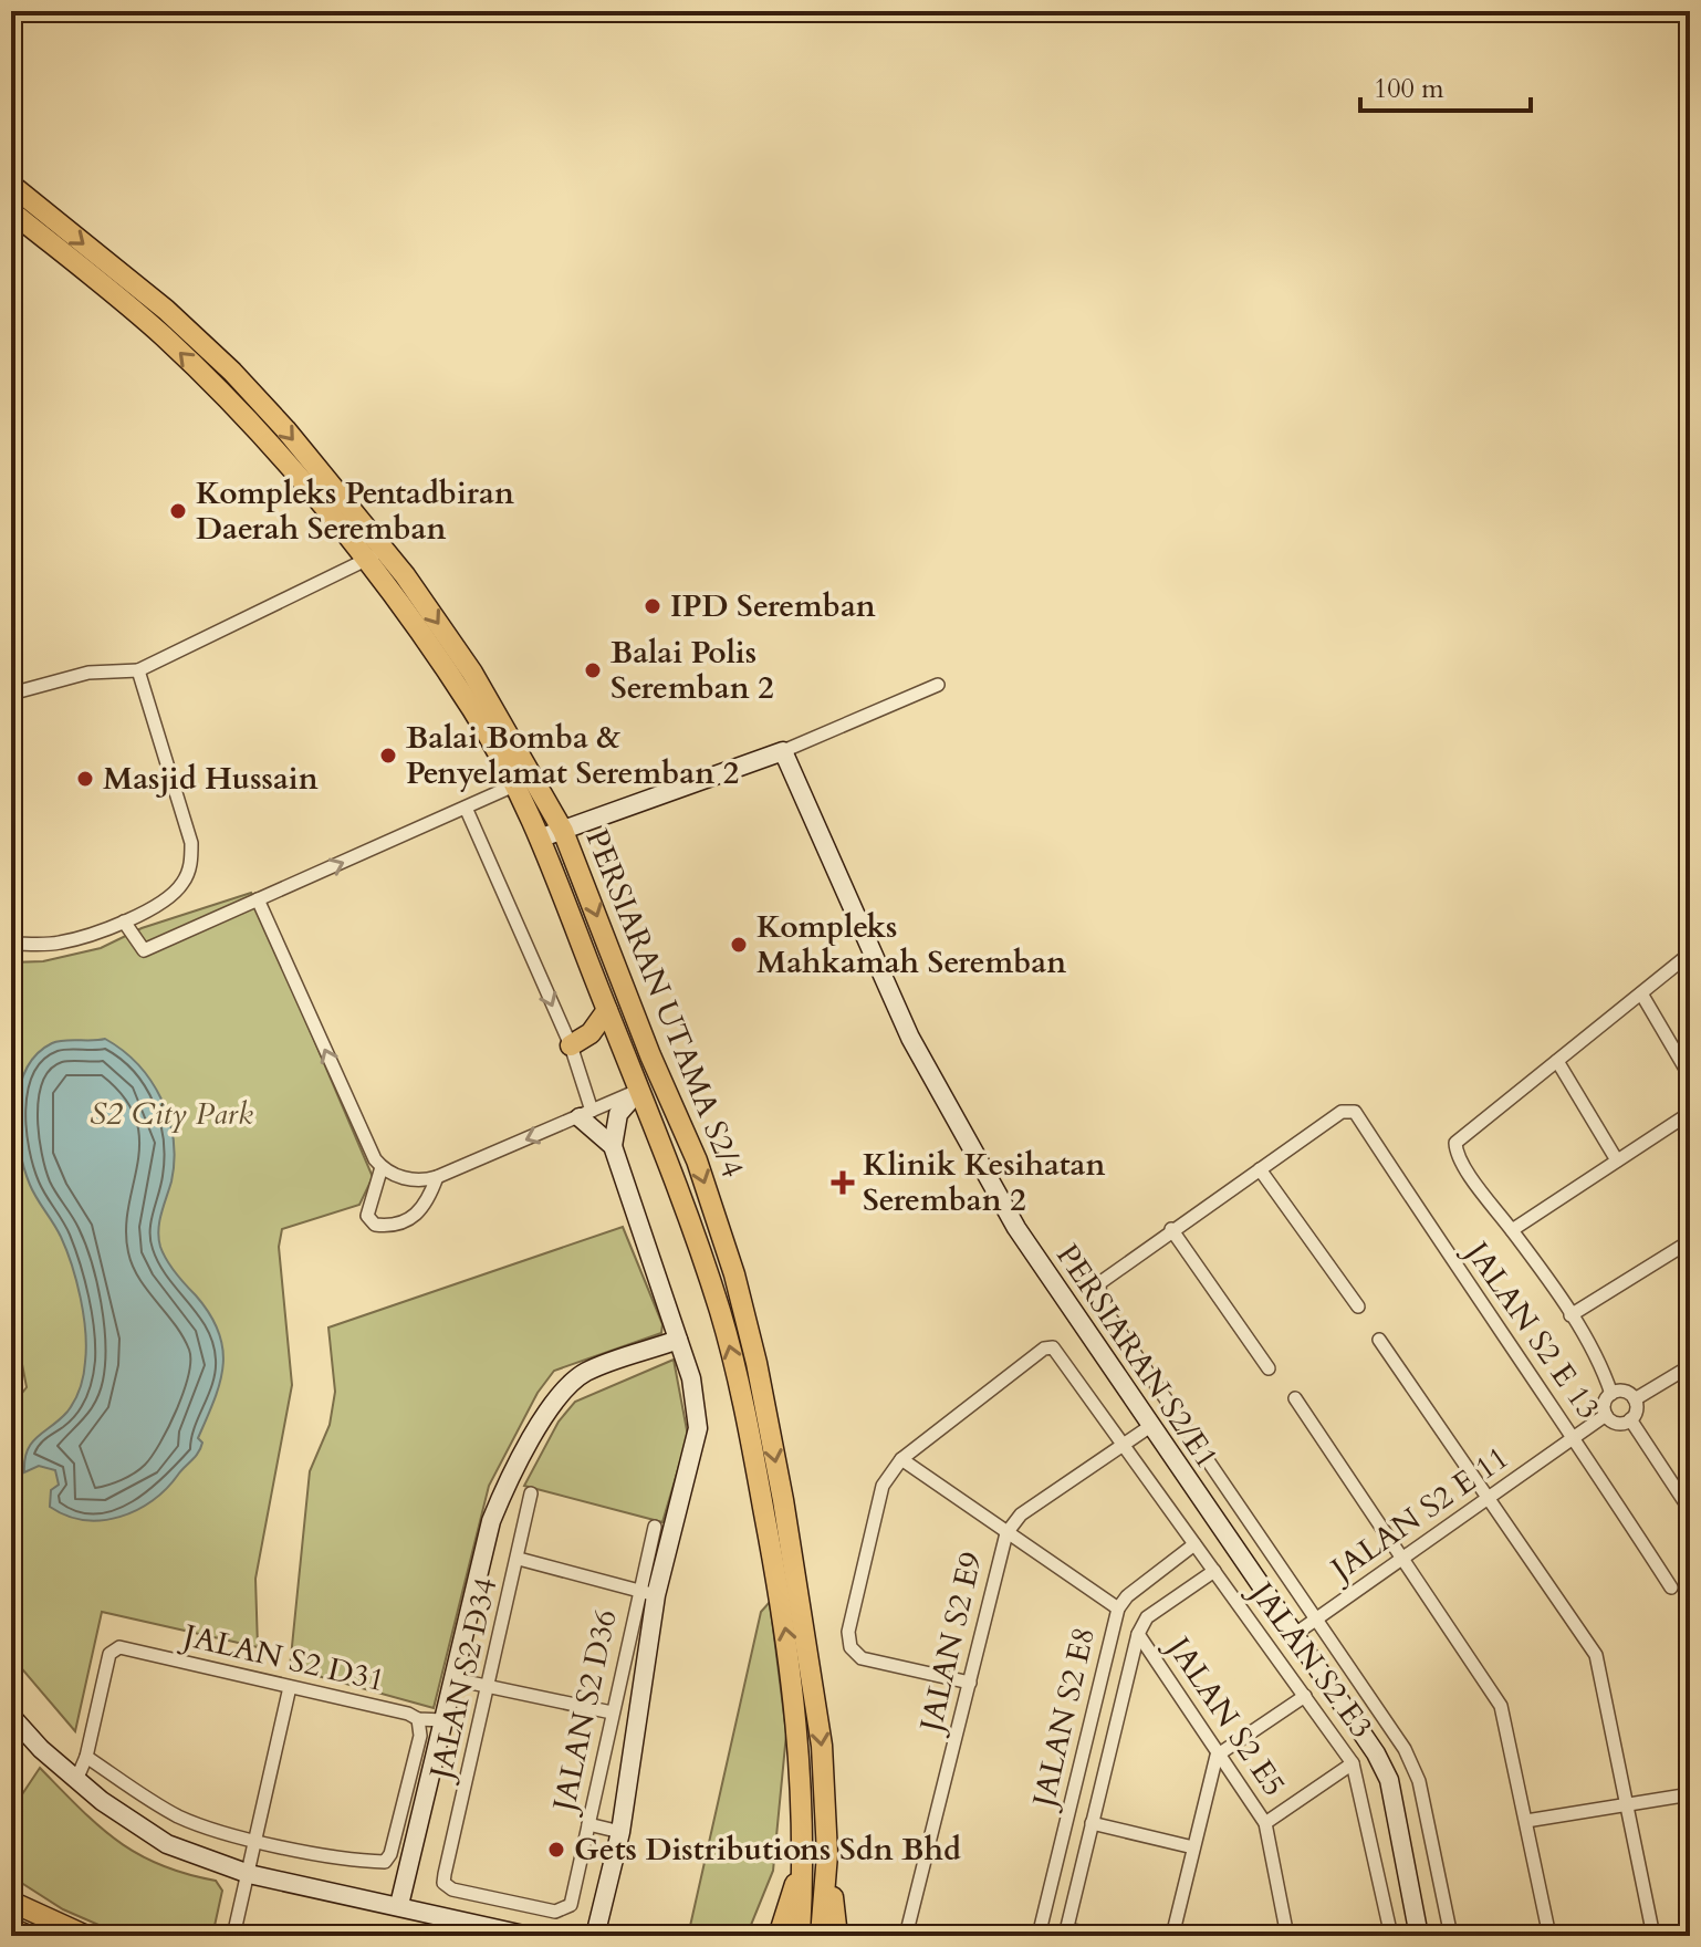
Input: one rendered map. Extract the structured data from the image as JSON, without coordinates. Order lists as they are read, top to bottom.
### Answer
{
  "streets": {
    "main road": ["PERSIARAN UTAMA S2/4"],
    "street": [
      "JALAN S2 E 13",
      "PERSIARAN S2/E1",
      "JALAN S2 E 11",
      "JALAN S2 E9",
      "JALAN S2 D31",
      "JALAN S2 E3",
      "JALAN S2 D34",
      "JALAN S2 D36",
      "JALAN S2 E8",
      "JALAN S2 E5"
    ]
  },
  "crossings": [
    ["JALAN S2 E 13", "JALAN S2 E 11"],
    ["PERSIARAN S2/E1", "JALAN S2 E 11"],
    ["PERSIARAN S2/E1", "JALAN S2 E9"],
    ["JALAN S2 E9", "JALAN S2 E3"],
    ["JALAN S2 E3", "JALAN S2 E8"],
    ["JALAN S2 D34", "JALAN S2 D36"]
  ],
  "parks": ["S2 City Park"],
  "places": {
    "other": [
      "Kompleks Pentadbiran Daerah Seremban",
      "IPD Seremban",
      "Balai Polis Seremban 2",
      "Balai Bomba & Penyelamat Seremban 2",
      "Masjid Hussain",
      "Kompleks Mahkamah Seremban",
      "Gets Distributions Sdn Bhd"
    ],
    "health": ["Klinik Kesihatan Seremban 2"]
  },
  "scale_bar": "100 m"
}
